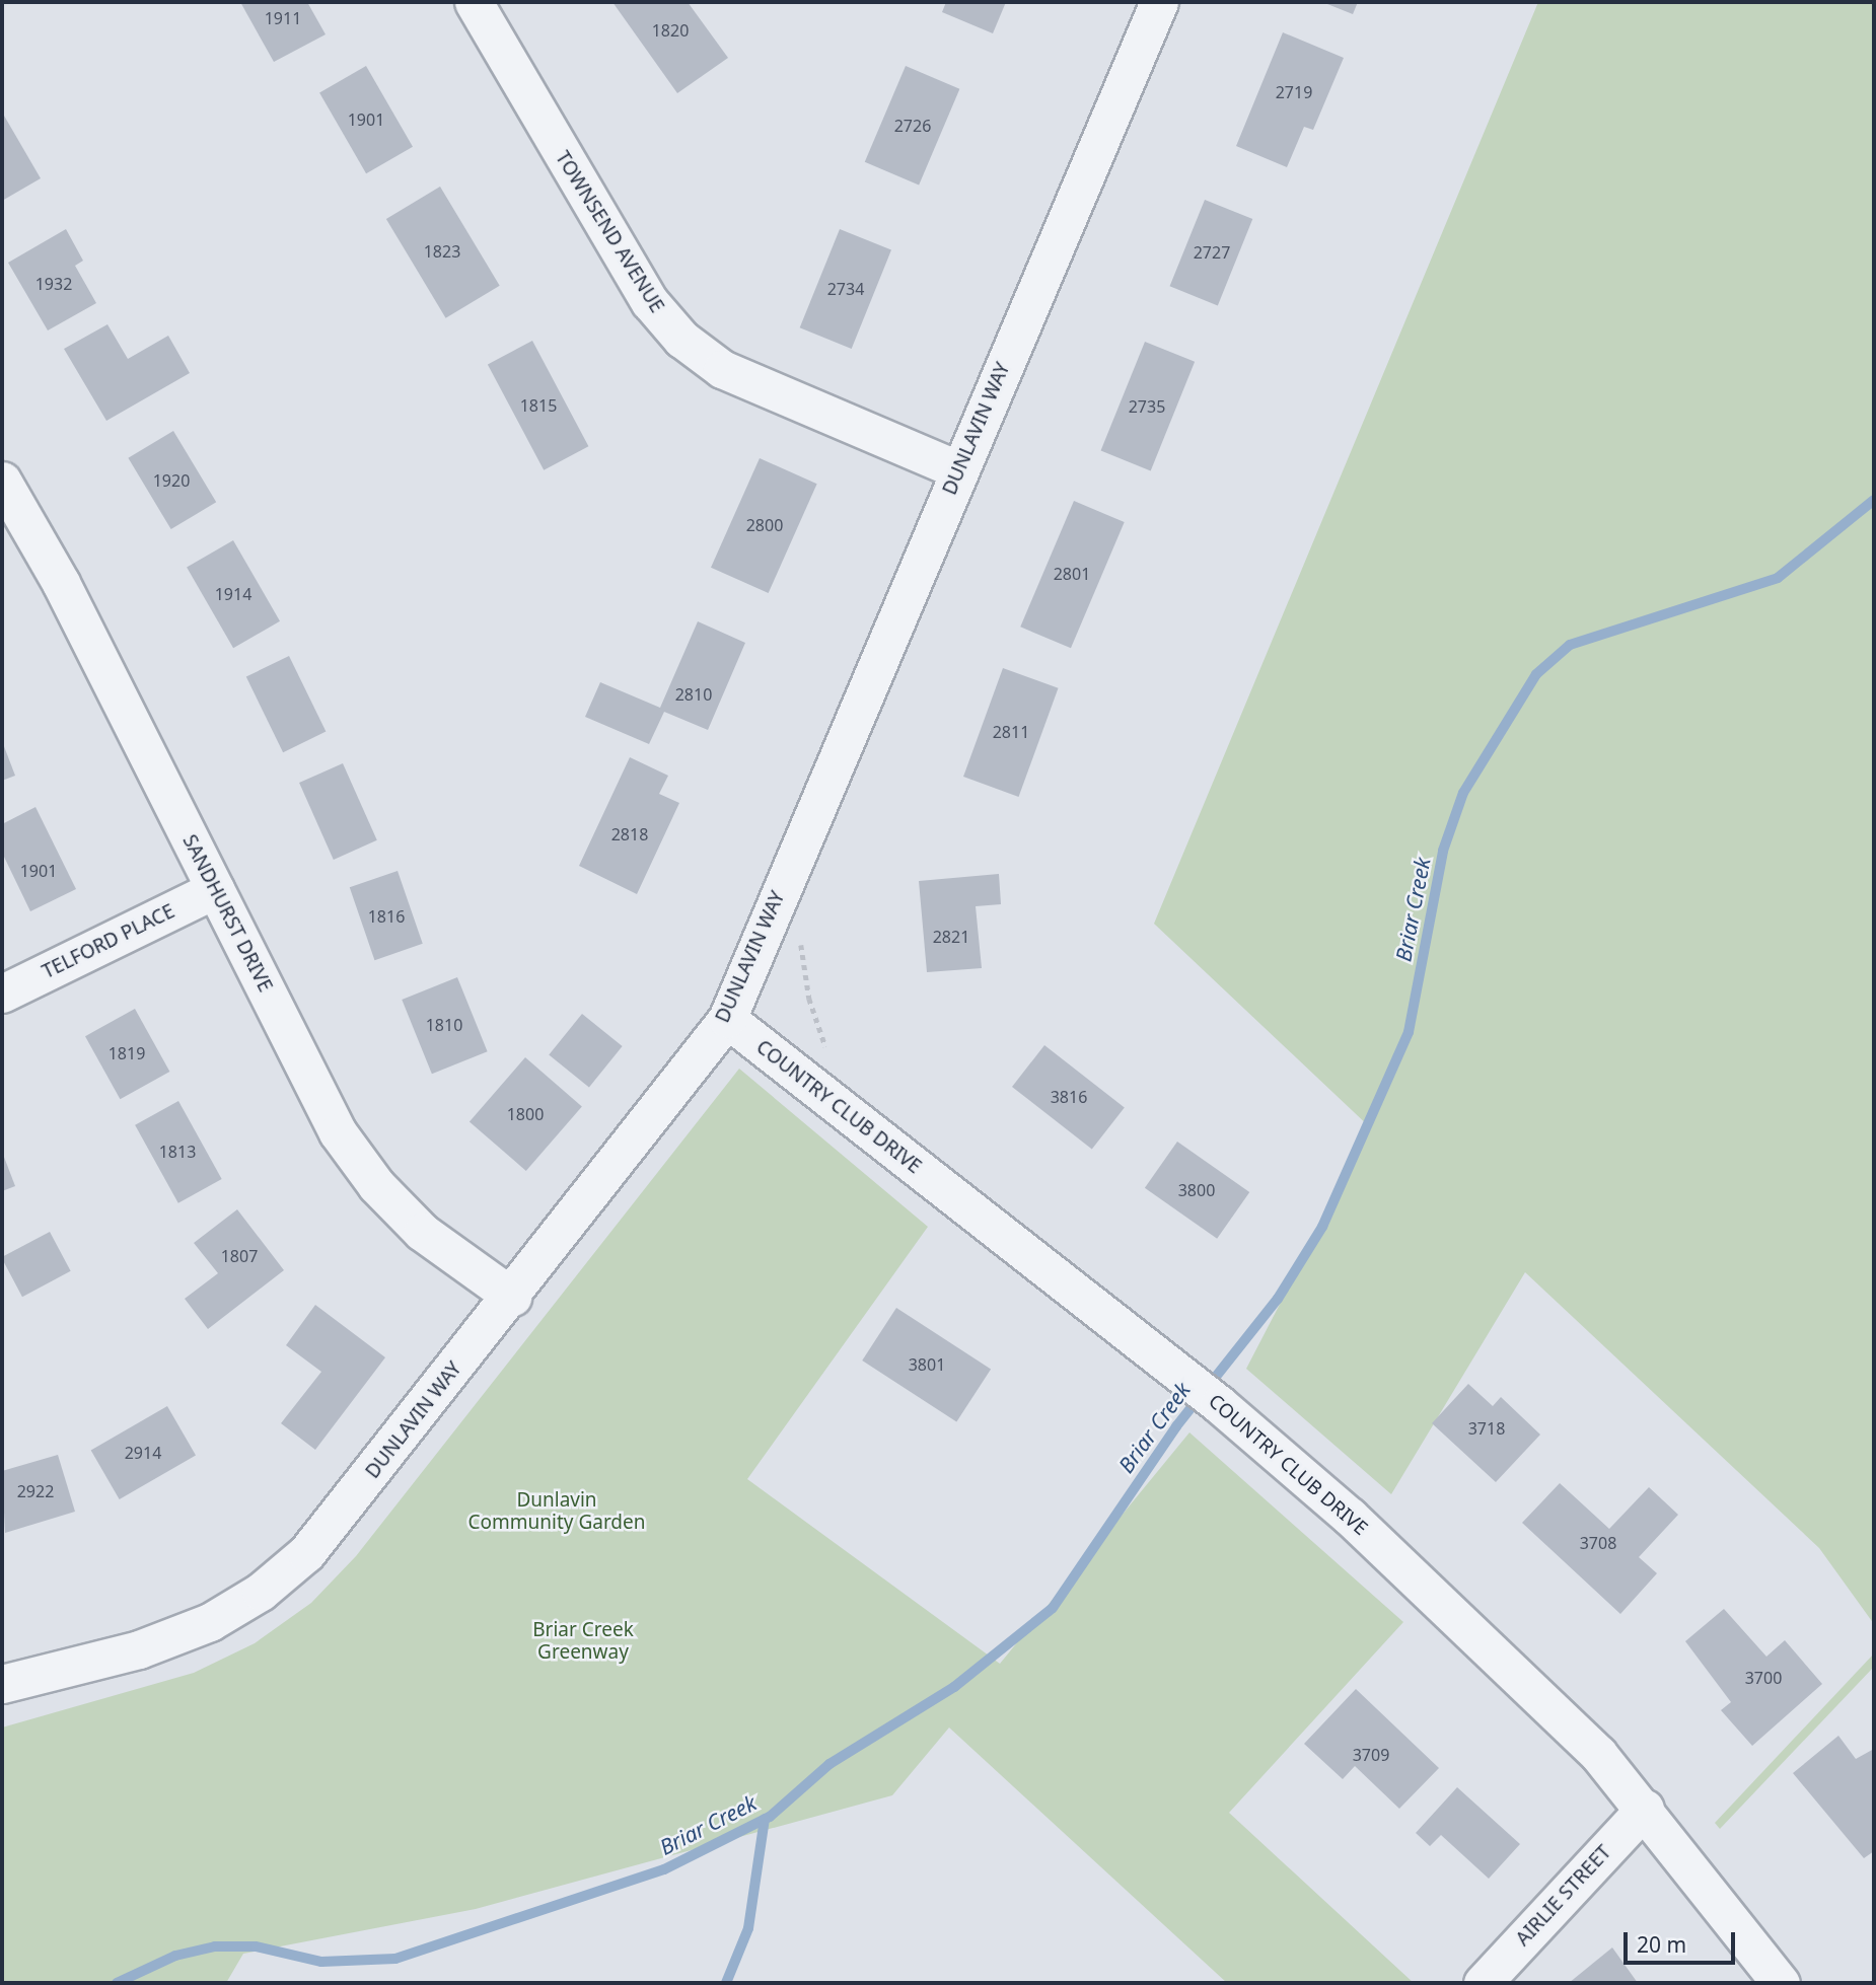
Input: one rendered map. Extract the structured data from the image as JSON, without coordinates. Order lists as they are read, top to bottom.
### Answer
{
  "streets": {
    "street": [
      "TOWNSEND AVENUE",
      "DUNLAVIN WAY",
      "SANDHURST DRIVE",
      "TELFORD PLACE",
      "COUNTRY CLUB DRIVE",
      "AIRLIE STREET"
    ]
  },
  "crossings": [
    ["TOWNSEND AVENUE", "DUNLAVIN WAY"],
    ["DUNLAVIN WAY", "SANDHURST DRIVE"],
    ["DUNLAVIN WAY", "COUNTRY CLUB DRIVE"],
    ["SANDHURST DRIVE", "TELFORD PLACE"],
    ["COUNTRY CLUB DRIVE", "AIRLIE STREET"]
  ],
  "water": ["Briar Creek"],
  "parks": ["Dunlavin Community Garden", "Briar Creek Greenway"],
  "house_numbers": [
    "1911",
    "1820",
    "2719",
    "1901",
    "2726",
    "1823",
    "2727",
    "1932",
    "2734",
    "1815",
    "2735",
    "1920",
    "2800",
    "2801",
    "1914",
    "2810",
    "2811",
    "2818",
    "1901",
    "1816",
    "2821",
    "1810",
    "1819",
    "3816",
    "1800",
    "1813",
    "3800",
    "1807",
    "3801",
    "3718",
    "2914",
    "2922",
    "3708",
    "3700",
    "3709"
  ],
  "scale_bar": "20 m"
}
